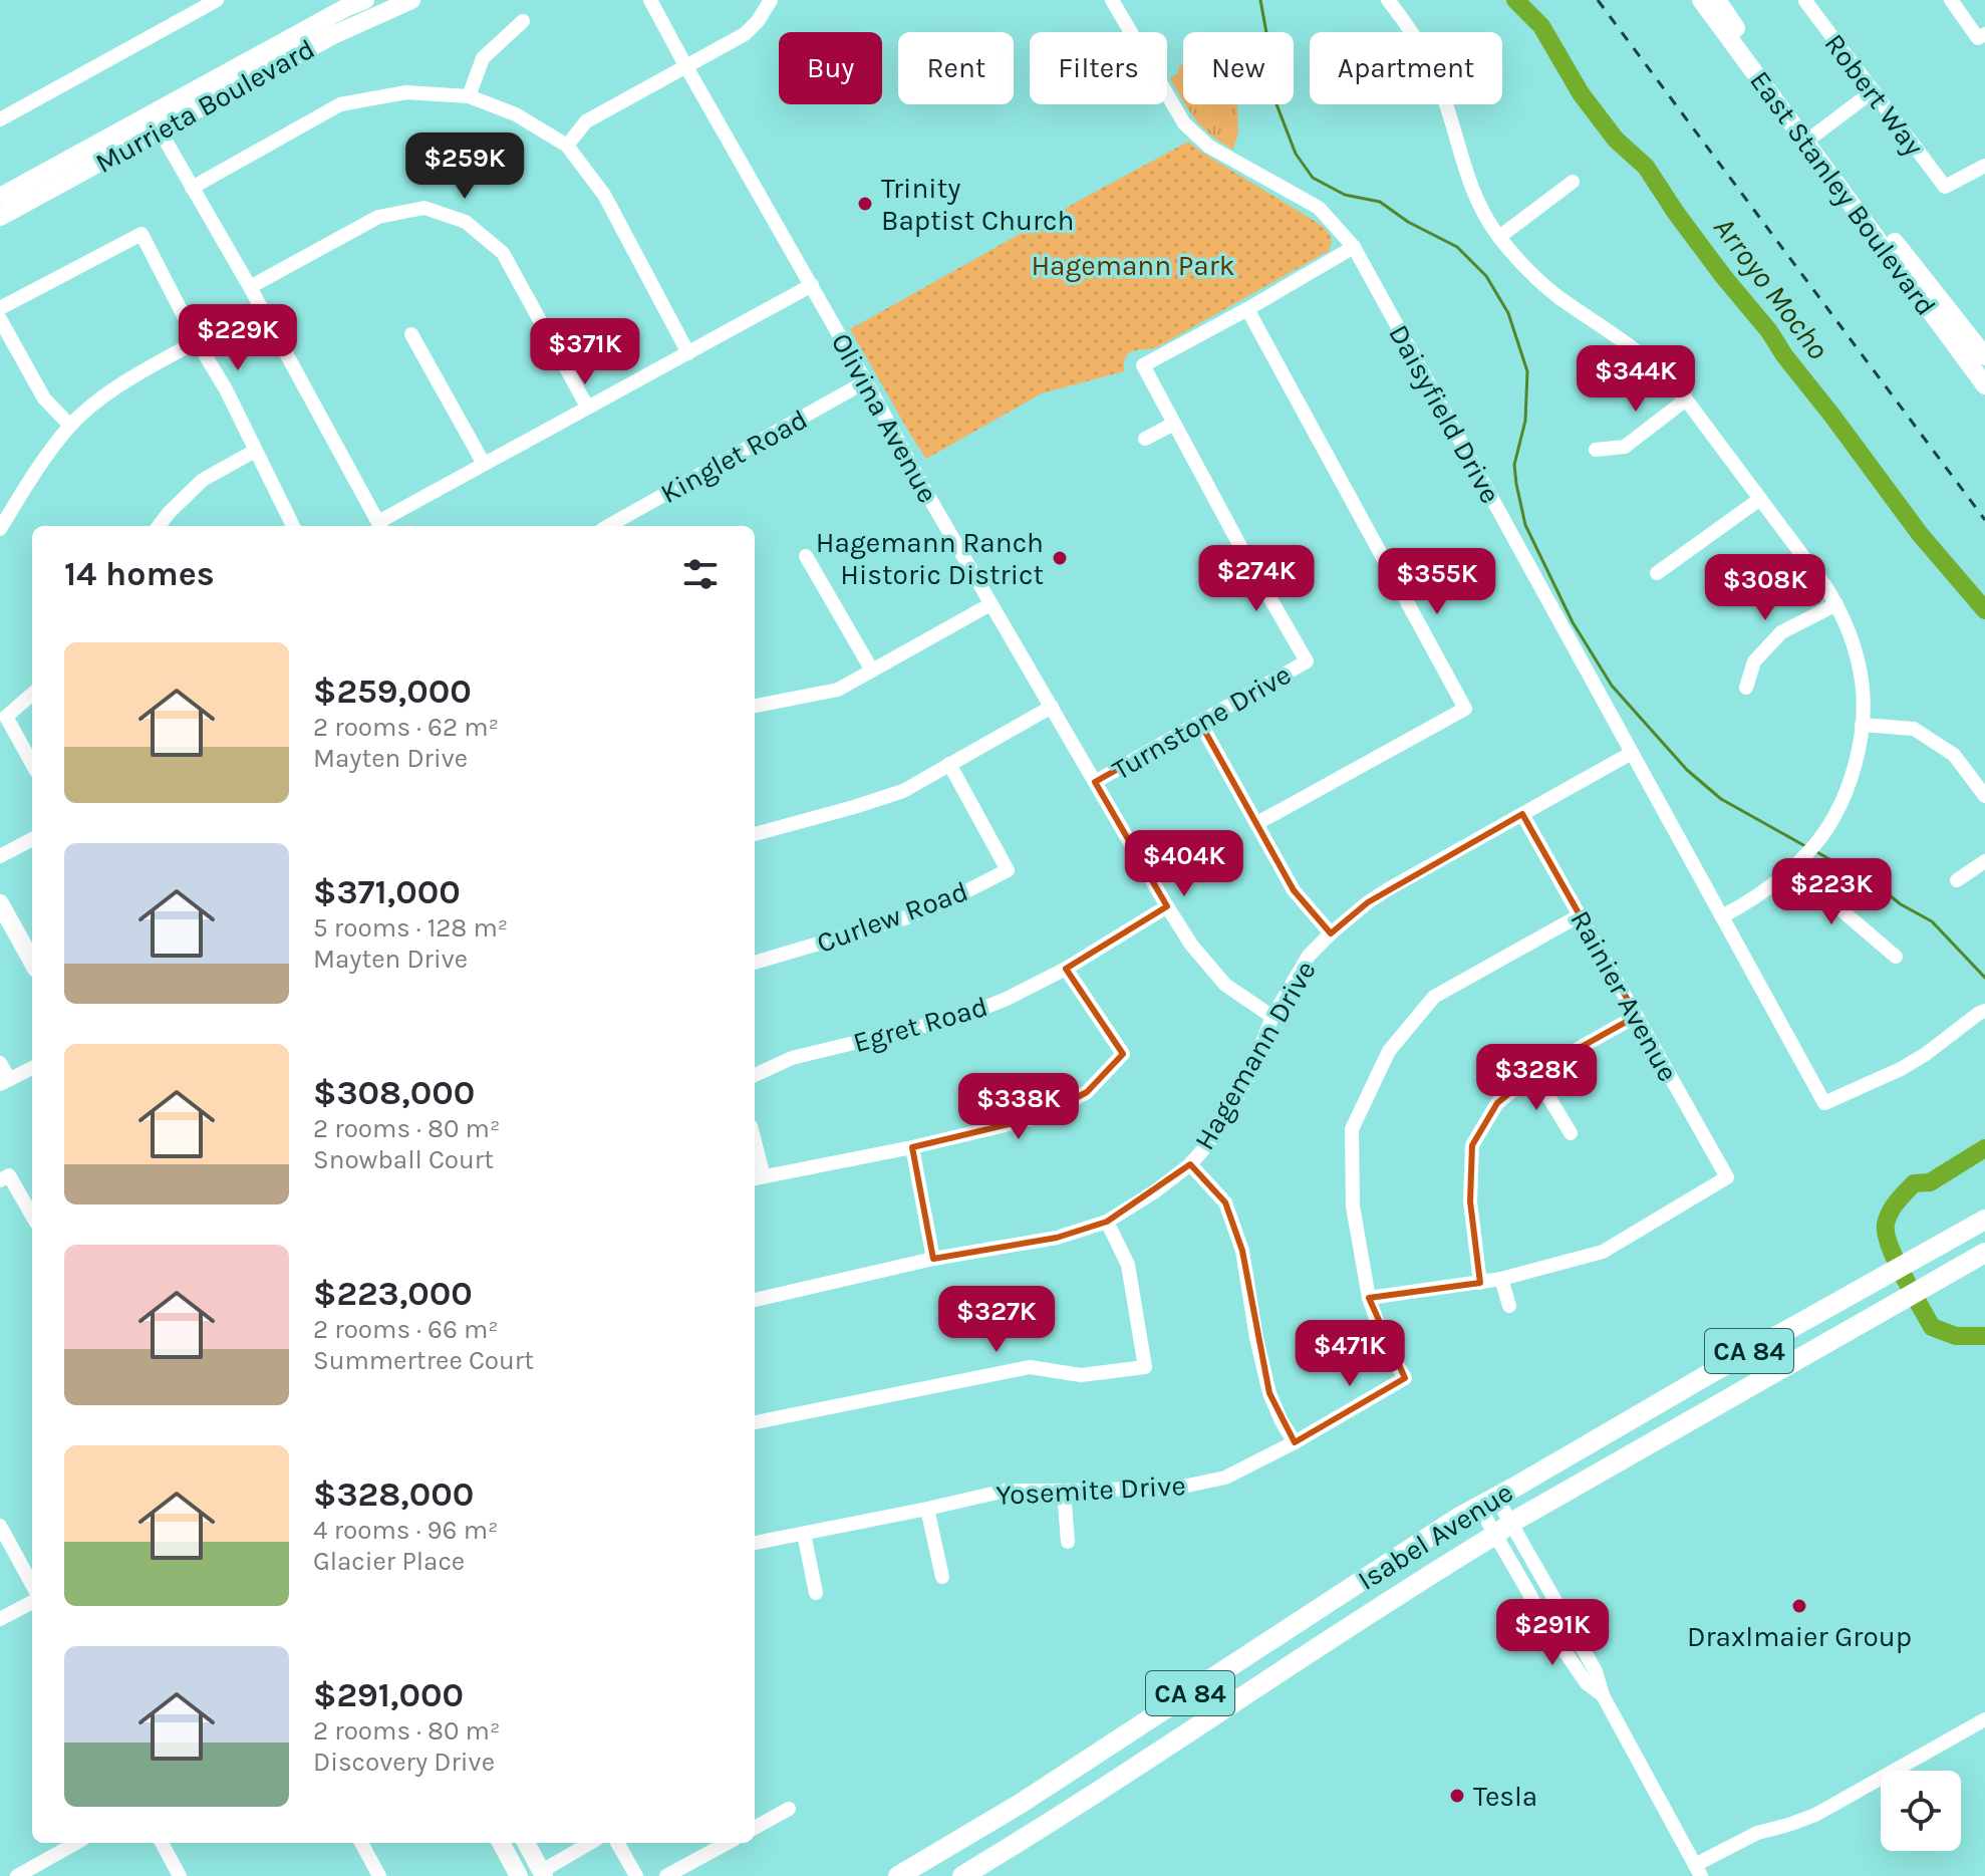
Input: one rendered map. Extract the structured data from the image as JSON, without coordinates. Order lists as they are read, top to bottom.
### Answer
{
  "streets": {
    "highway": ["CA 84", "Isabel Avenue"],
    "main road": ["Murrieta Boulevard", "East Stanley Boulevard"],
    "street": [
      "Robert Way",
      "Daisyfield Drive",
      "Olivina Avenue",
      "Kinglet Road",
      "Turnstone Drive",
      "Curlew Road",
      "Rainier Avenue",
      "Egret Road",
      "Hagemann Drive",
      "Yosemite Drive"
    ]
  },
  "crossings": [
    ["Daisyfield Drive", "Turnstone Drive"],
    ["Daisyfield Drive", "Hagemann Drive"],
    ["Olivina Avenue", "Kinglet Road"],
    ["Olivina Avenue", "Turnstone Drive"],
    ["Olivina Avenue", "Egret Road"],
    ["Olivina Avenue", "Hagemann Drive"],
    ["Rainier Avenue", "Hagemann Drive"],
    ["Rainier Avenue", "Yosemite Drive"]
  ],
  "water": ["Arroyo Mocho"],
  "parks": ["Hagemann Park"],
  "places": [
    "Trinity Baptist Church",
    "Hagemann Ranch Historic District",
    "Draxlmaier Group",
    "Tesla"
  ],
  "page": {
    "chip": [
      "Buy",
      "Rent",
      "Filters",
      "New",
      "Apartment"
    ],
    "price": [
      "$259K",
      "$229K",
      "$371K",
      "$344K",
      "$274K",
      "$355K",
      "$308K",
      "$404K",
      "$223K",
      "$328K",
      "$338K",
      "$327K",
      "$471K",
      "$291K"
    ],
    "heading": "14 homes",
    "list": [
      {
        "name": "$259,000",
        "note": "2 rooms · 62 m² · Mayten Drive"
      },
      {
        "name": "$371,000",
        "note": "5 rooms · 128 m² · Mayten Drive"
      },
      {
        "name": "$308,000",
        "note": "2 rooms · 80 m² · Snowball Court"
      },
      {
        "name": "$223,000",
        "note": "2 rooms · 66 m² · Summertree Court"
      },
      {
        "name": "$328,000",
        "note": "4 rooms · 96 m² · Glacier Place"
      },
      {
        "name": "$291,000",
        "note": "2 rooms · 80 m² · Discovery Drive"
      }
    ]
  }
}
